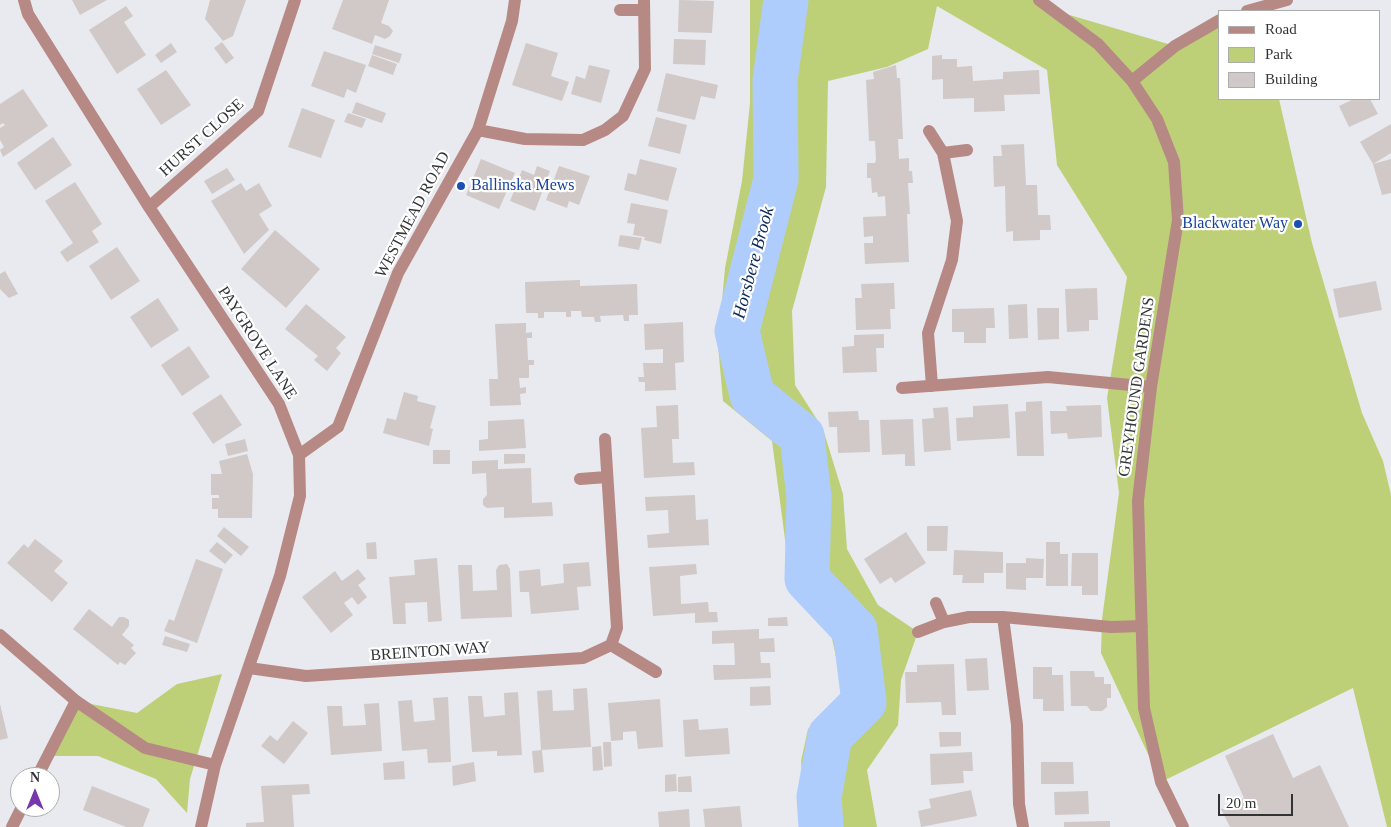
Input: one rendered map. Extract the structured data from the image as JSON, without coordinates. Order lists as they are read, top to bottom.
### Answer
{
  "streets": {
    "street": [
      "HURST CLOSE",
      "WESTMEAD ROAD",
      "PAYGROVE LANE",
      "GREYHOUND GARDENS",
      "BREINTON WAY"
    ]
  },
  "crossings": [
    ["HURST CLOSE", "PAYGROVE LANE"],
    ["WESTMEAD ROAD", "PAYGROVE LANE"],
    ["PAYGROVE LANE", "BREINTON WAY"]
  ],
  "water": ["Horsbere Brook"],
  "places": ["Ballinska Mews", "Blackwater Way"],
  "legend": ["Road", "Park", "Building"],
  "scale_bar": "20 m",
  "north": "top"
}
